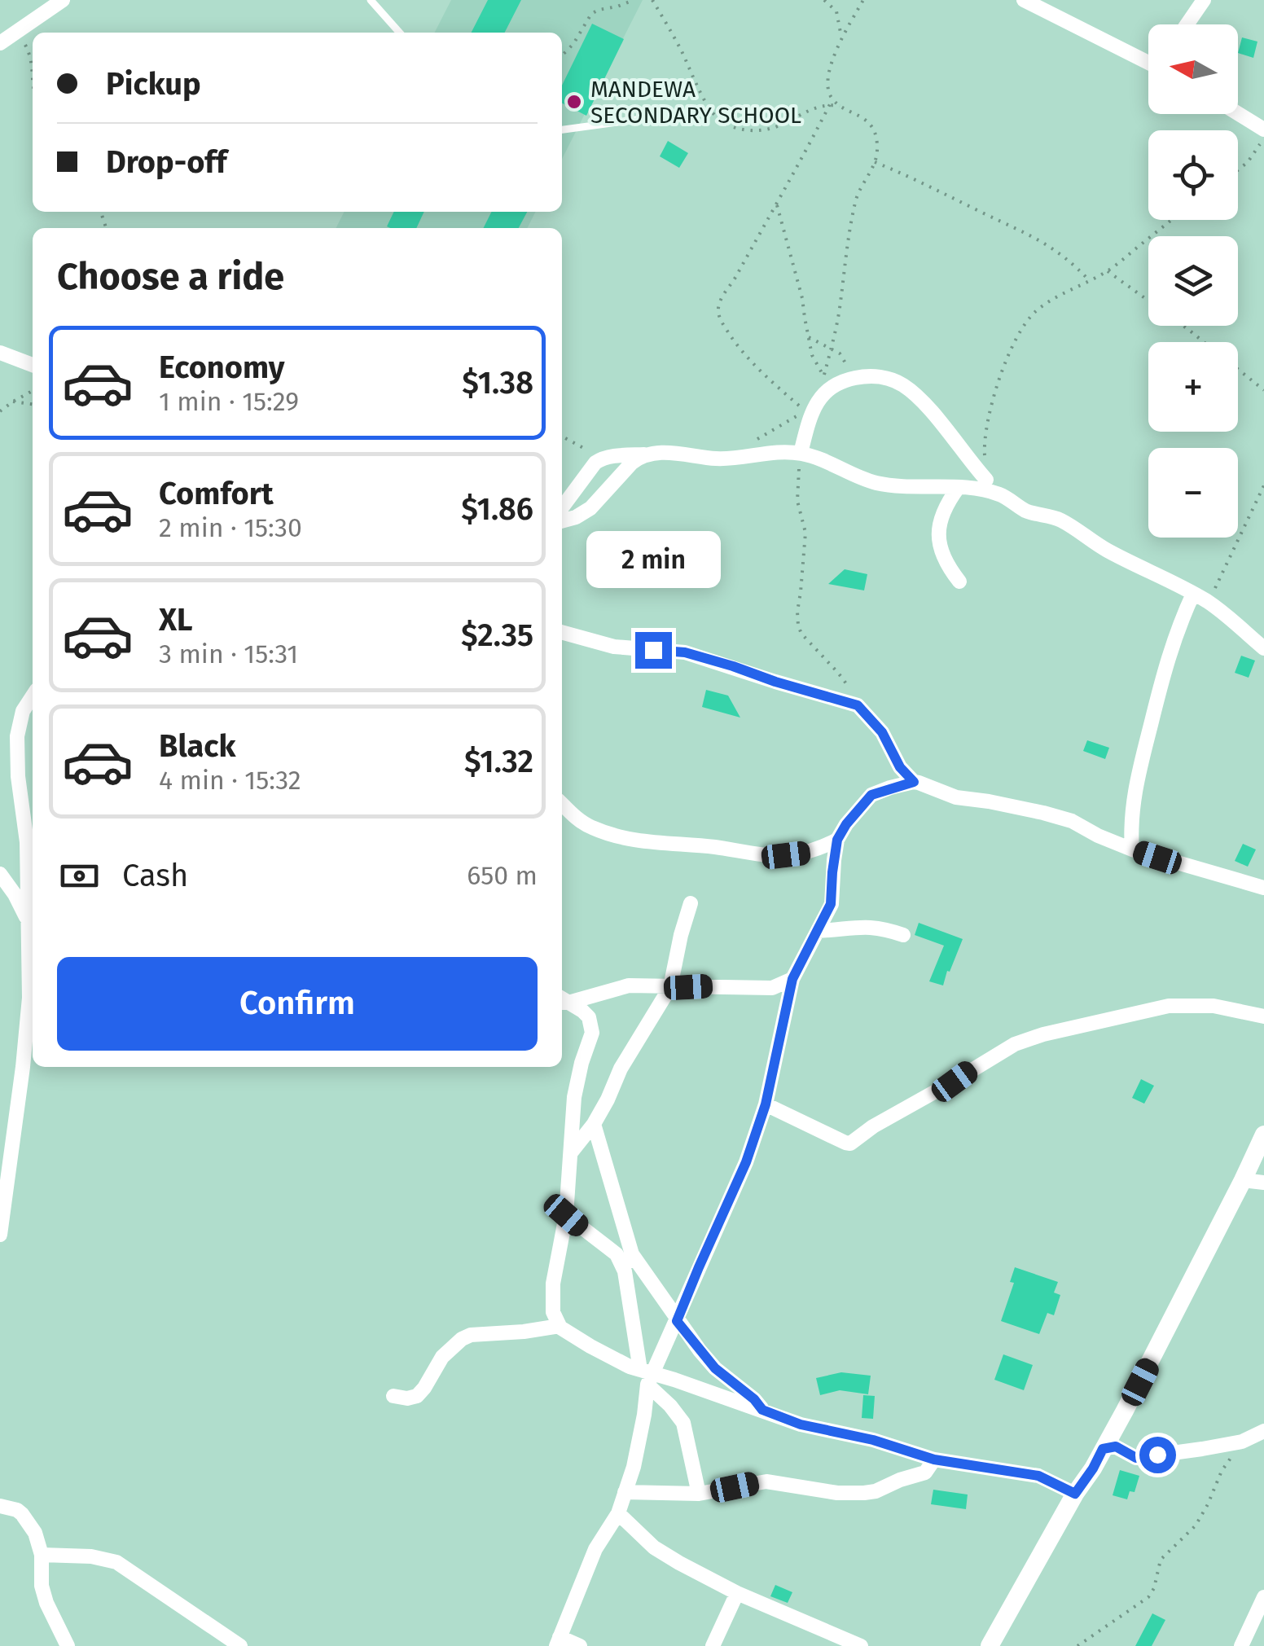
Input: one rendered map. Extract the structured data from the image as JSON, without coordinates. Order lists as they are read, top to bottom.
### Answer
{
  "places": ["MANDEWA SECONDARY SCHOOL"],
  "north": "left",
  "page": {
    "map_buttons": ["+", "−"],
    "banner": ["Pickup", "Drop-off"],
    "heading": "Choose a ride",
    "list": [
      {
        "name": "Economy",
        "note": "1 min · 15:29",
        "value": "$1.38"
      },
      {
        "name": "Comfort",
        "note": "2 min · 15:30",
        "value": "$1.86"
      },
      {
        "name": "XL",
        "note": "3 min · 15:31",
        "value": "$2.35"
      },
      {
        "name": "Black",
        "note": "4 min · 15:32",
        "value": "$1.32"
      }
    ],
    "bubble": "2 min",
    "pay": ["Cash", "650 m"],
    "buttons": "Confirm"
  }
}
